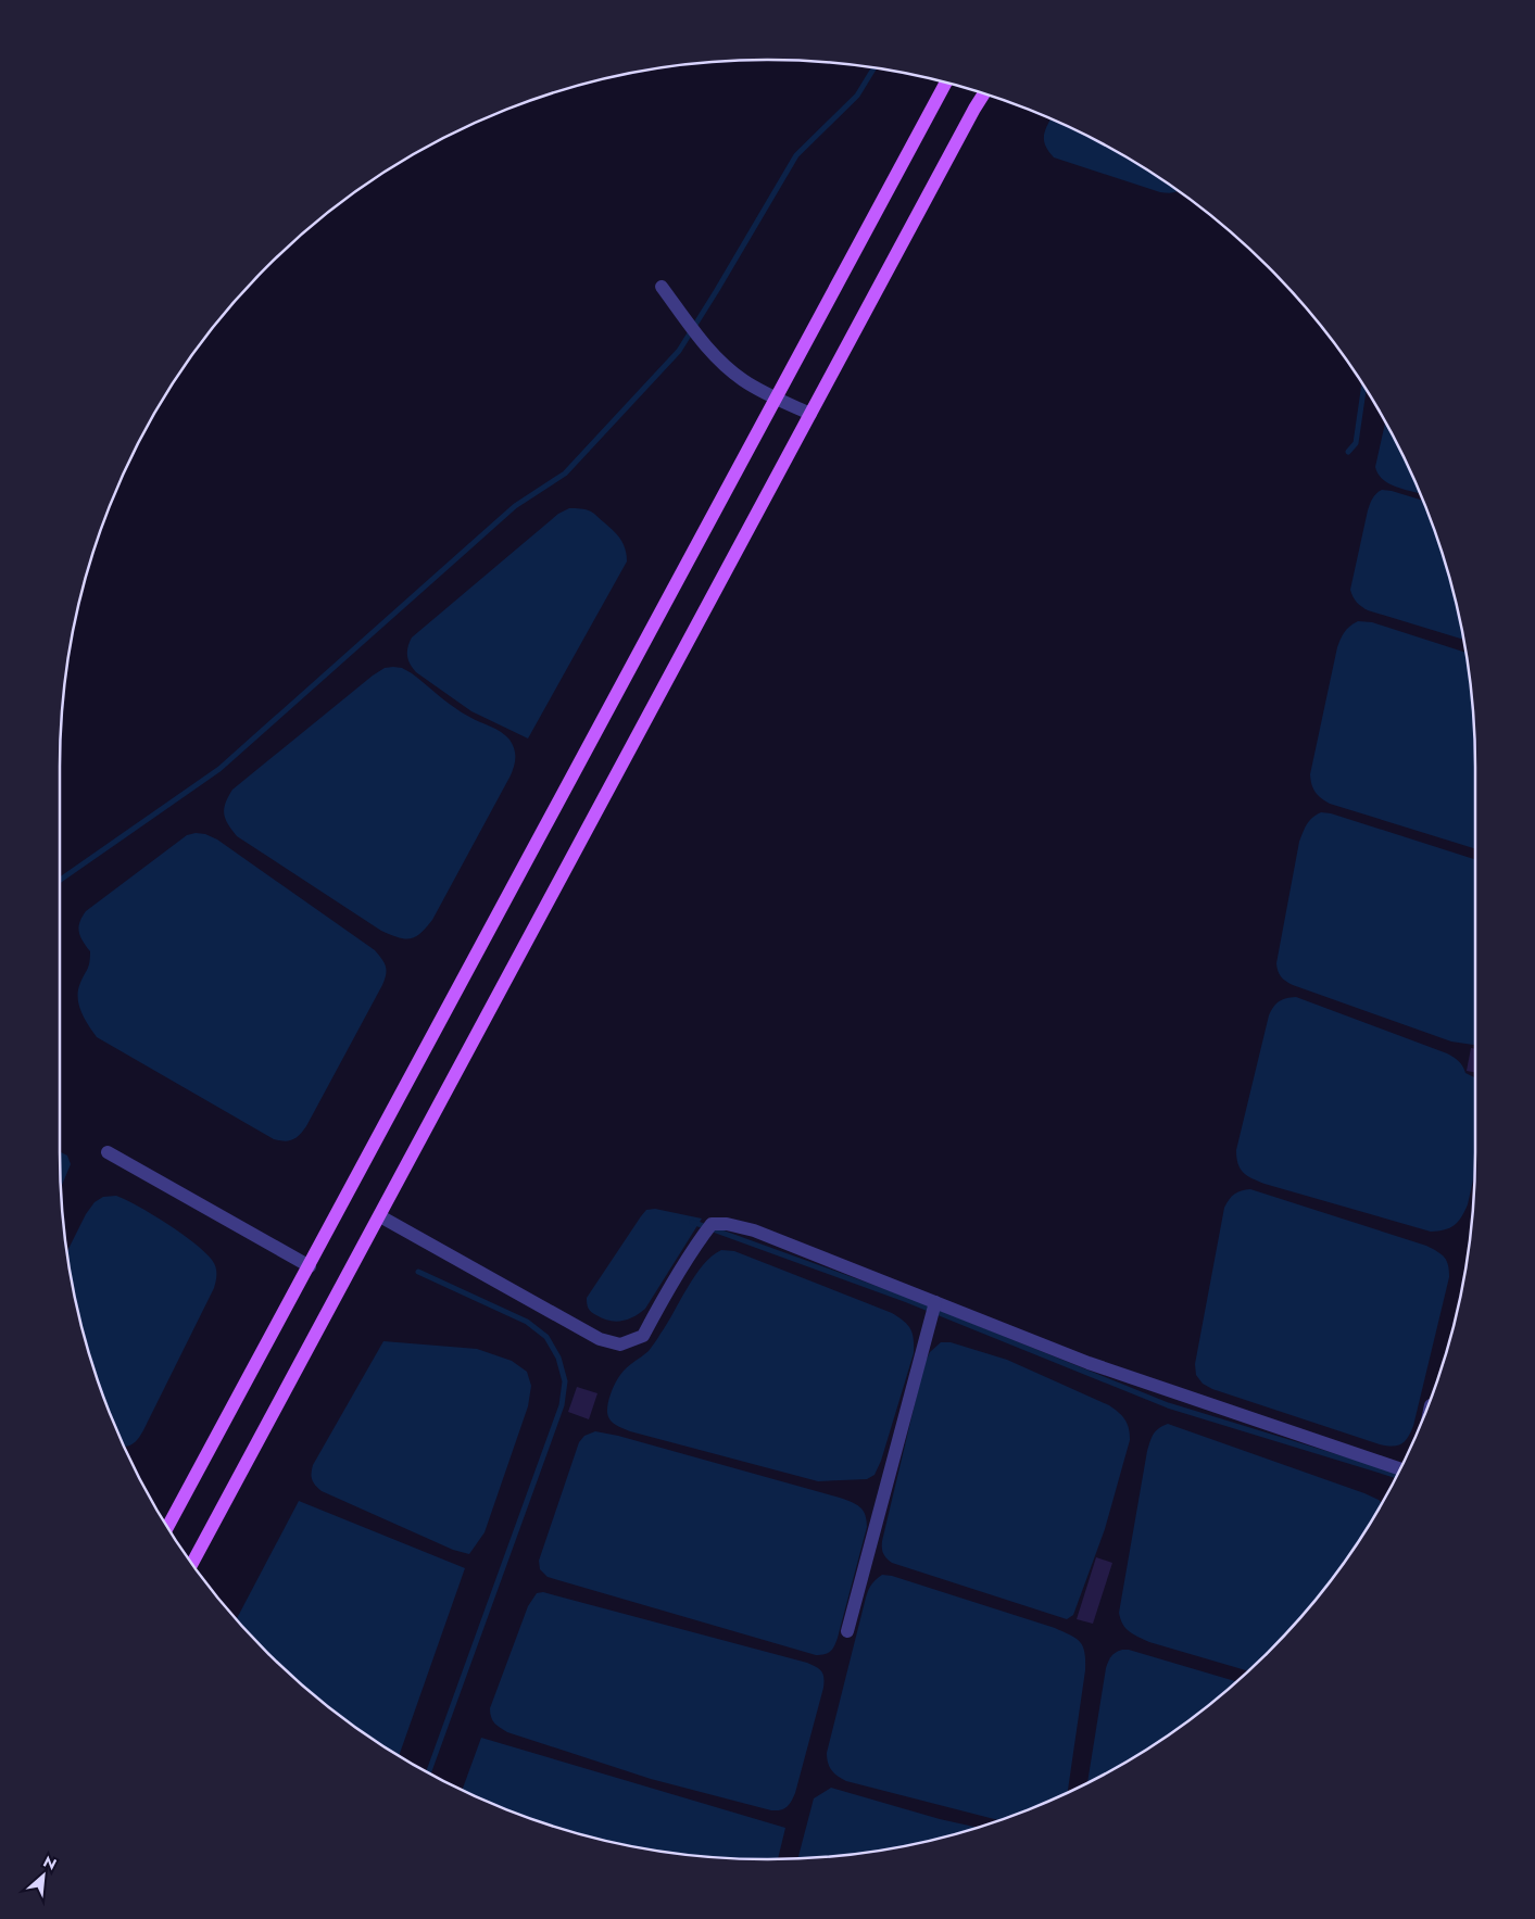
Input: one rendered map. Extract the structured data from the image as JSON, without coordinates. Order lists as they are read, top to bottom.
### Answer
{
  "north": "top right"
}
